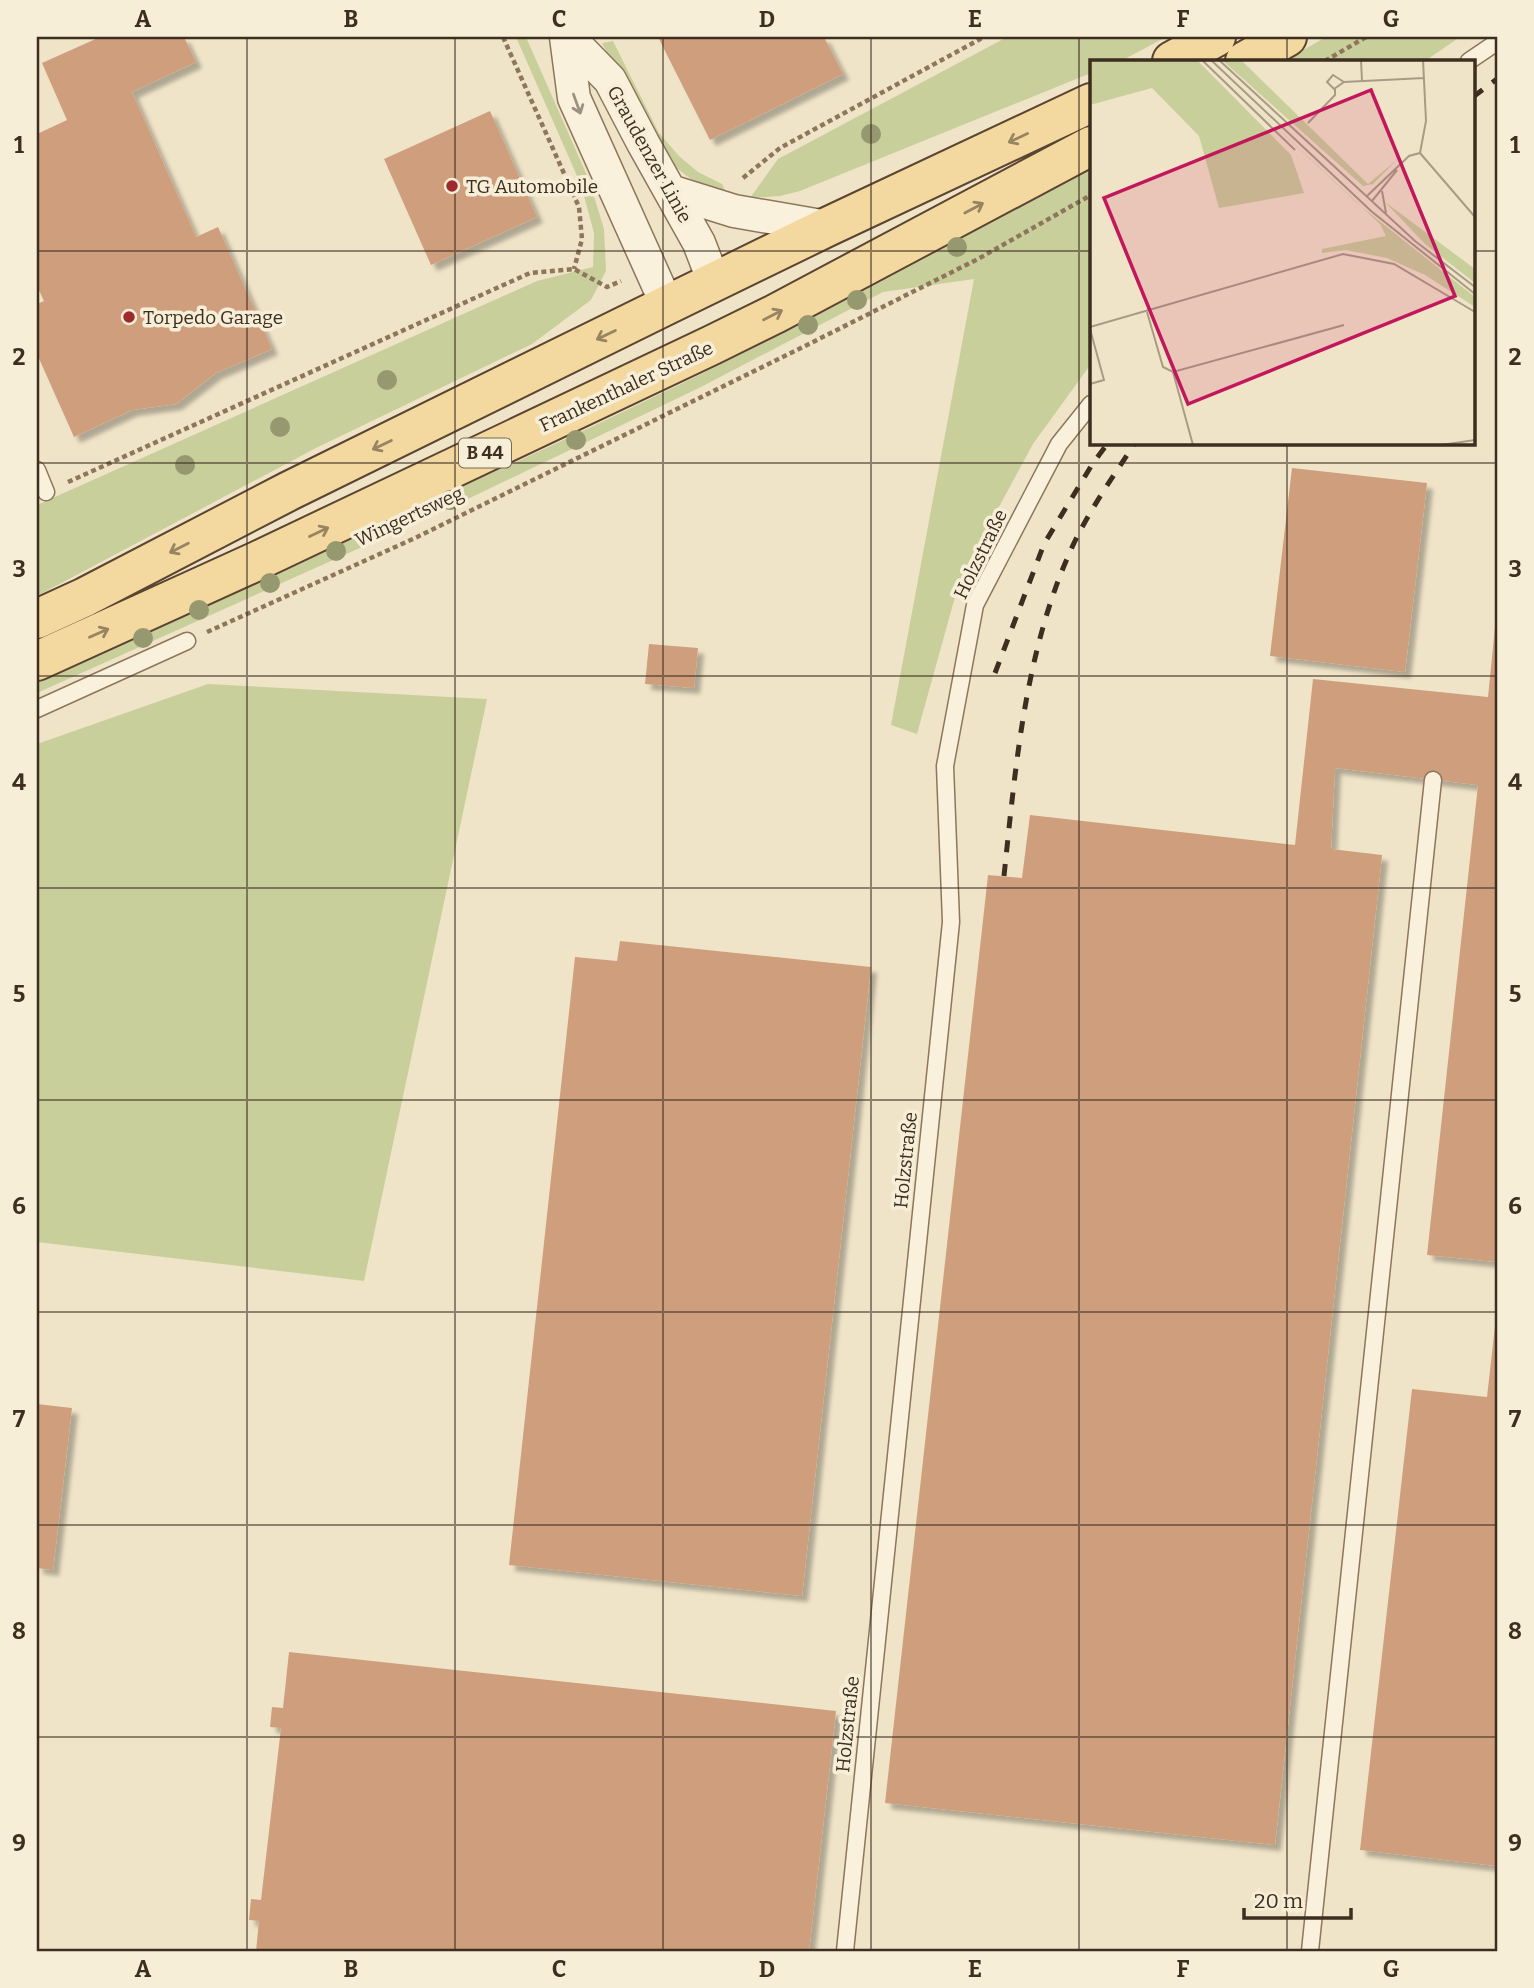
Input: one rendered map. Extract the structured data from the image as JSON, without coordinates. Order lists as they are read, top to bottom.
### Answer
{
  "streets": {
    "main road": ["Frankenthaler Straße", "B 44"],
    "street": ["Graudenzer Linie"],
    "lane": ["Holzstraße"],
    "path": ["Wingertsweg"]
  },
  "crossings": [
    ["Graudenzer Linie", "B 44"]
  ],
  "places": ["TG Automobile", "Torpedo Garage"],
  "scale_bar": "20 m",
  "grid": {
    "columns": [
      "A",
      "B",
      "C",
      "D",
      "E",
      "F",
      "G"
    ],
    "rows": [
      "1",
      "2",
      "3",
      "4",
      "5",
      "6",
      "7",
      "8",
      "9"
    ]
  }
}
